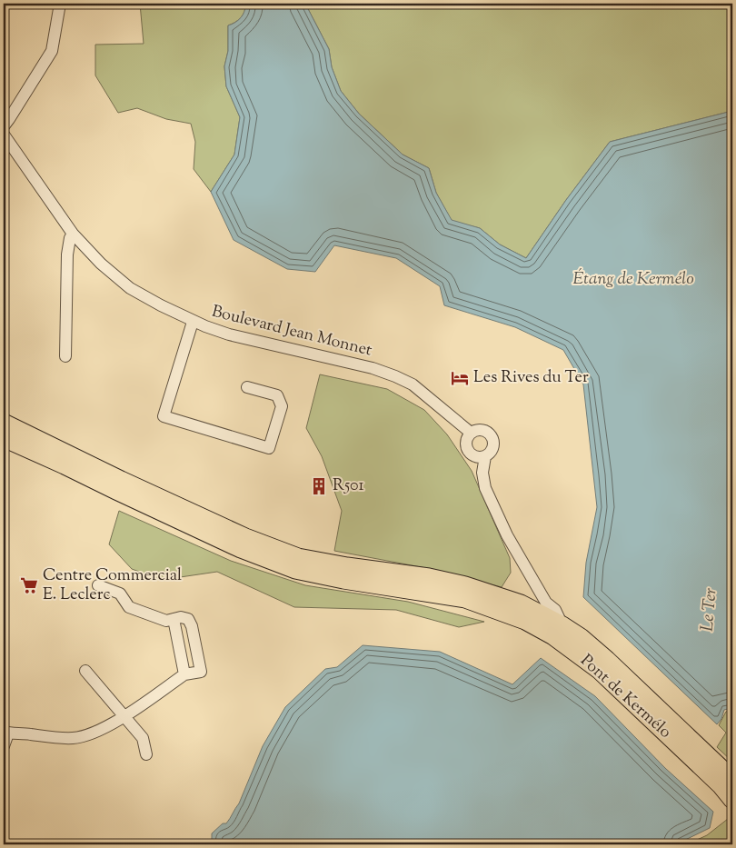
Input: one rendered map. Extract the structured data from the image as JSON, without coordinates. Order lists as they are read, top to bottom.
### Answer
{
  "streets": {
    "main road": ["Pont de Kermélo"],
    "street": ["Boulevard Jean Monnet"]
  },
  "water": ["Étang de Kermélo", "Le Ter"],
  "places": {
    "hotel": ["Les Rives du Ter"],
    "building": ["R501"],
    "supermarket": ["Centre Commercial E. Leclerc"]
  }
}
